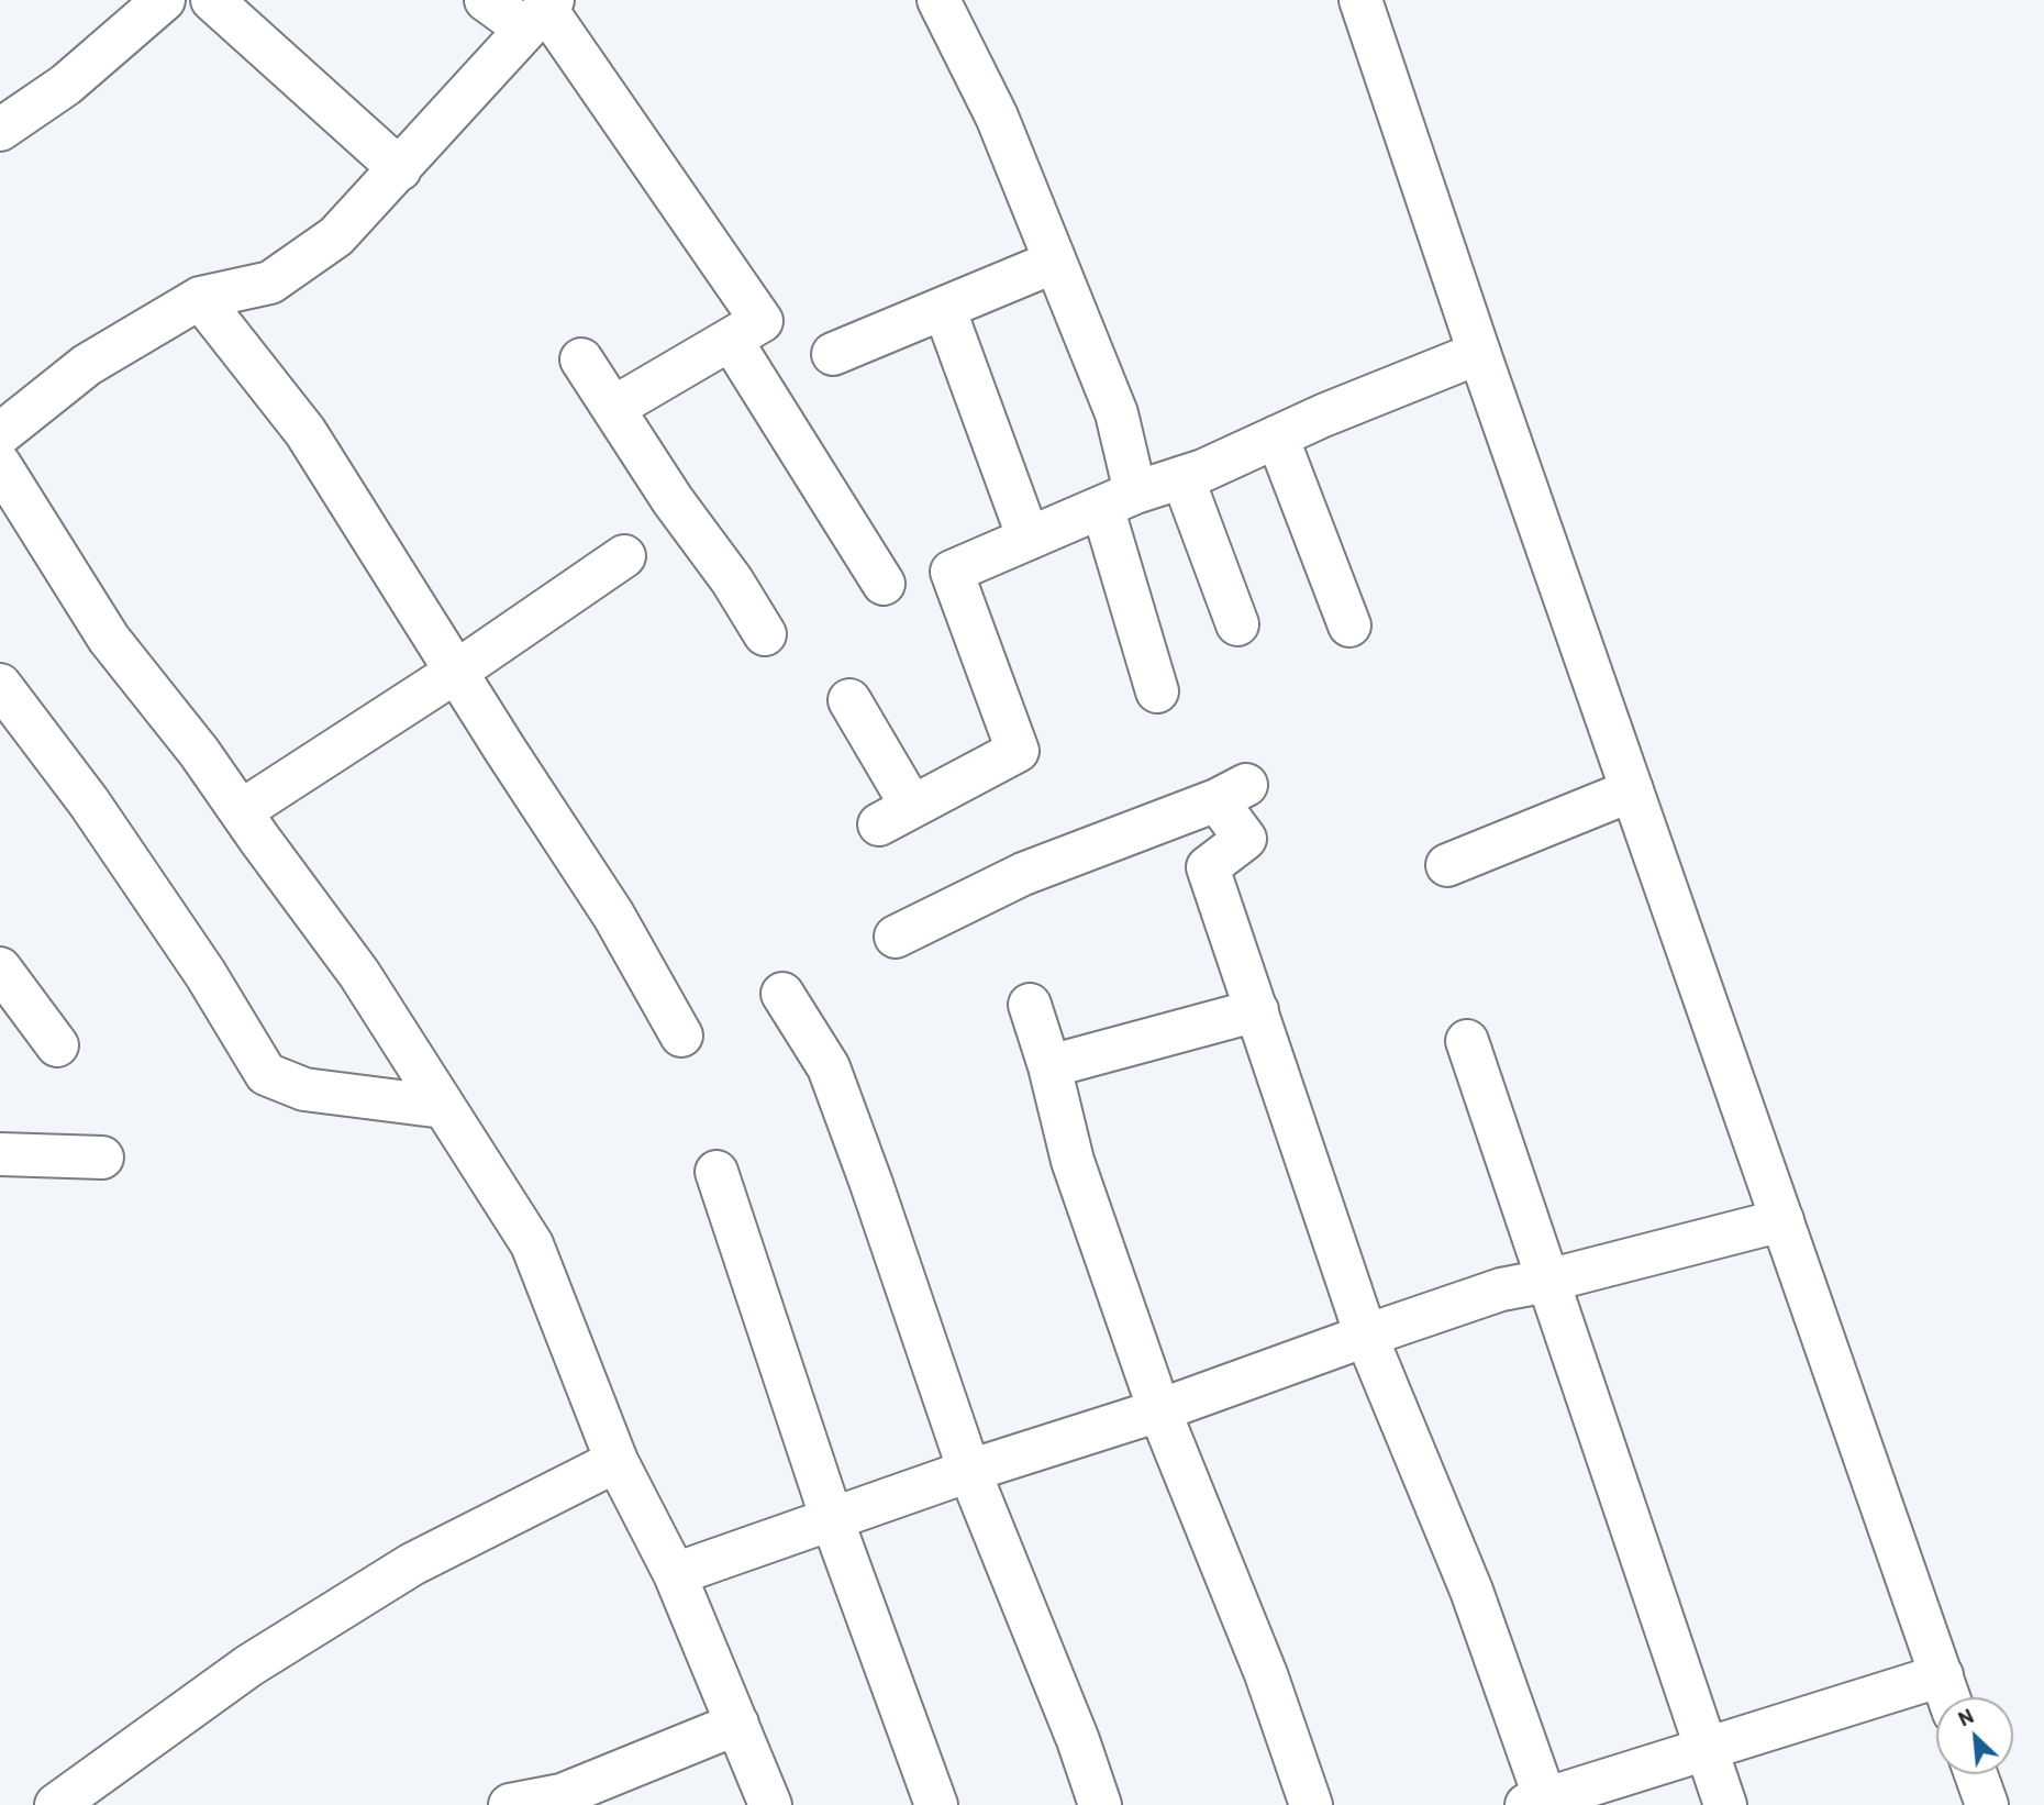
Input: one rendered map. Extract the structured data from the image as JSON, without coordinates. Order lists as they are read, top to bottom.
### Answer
{
  "north": "top left"
}
